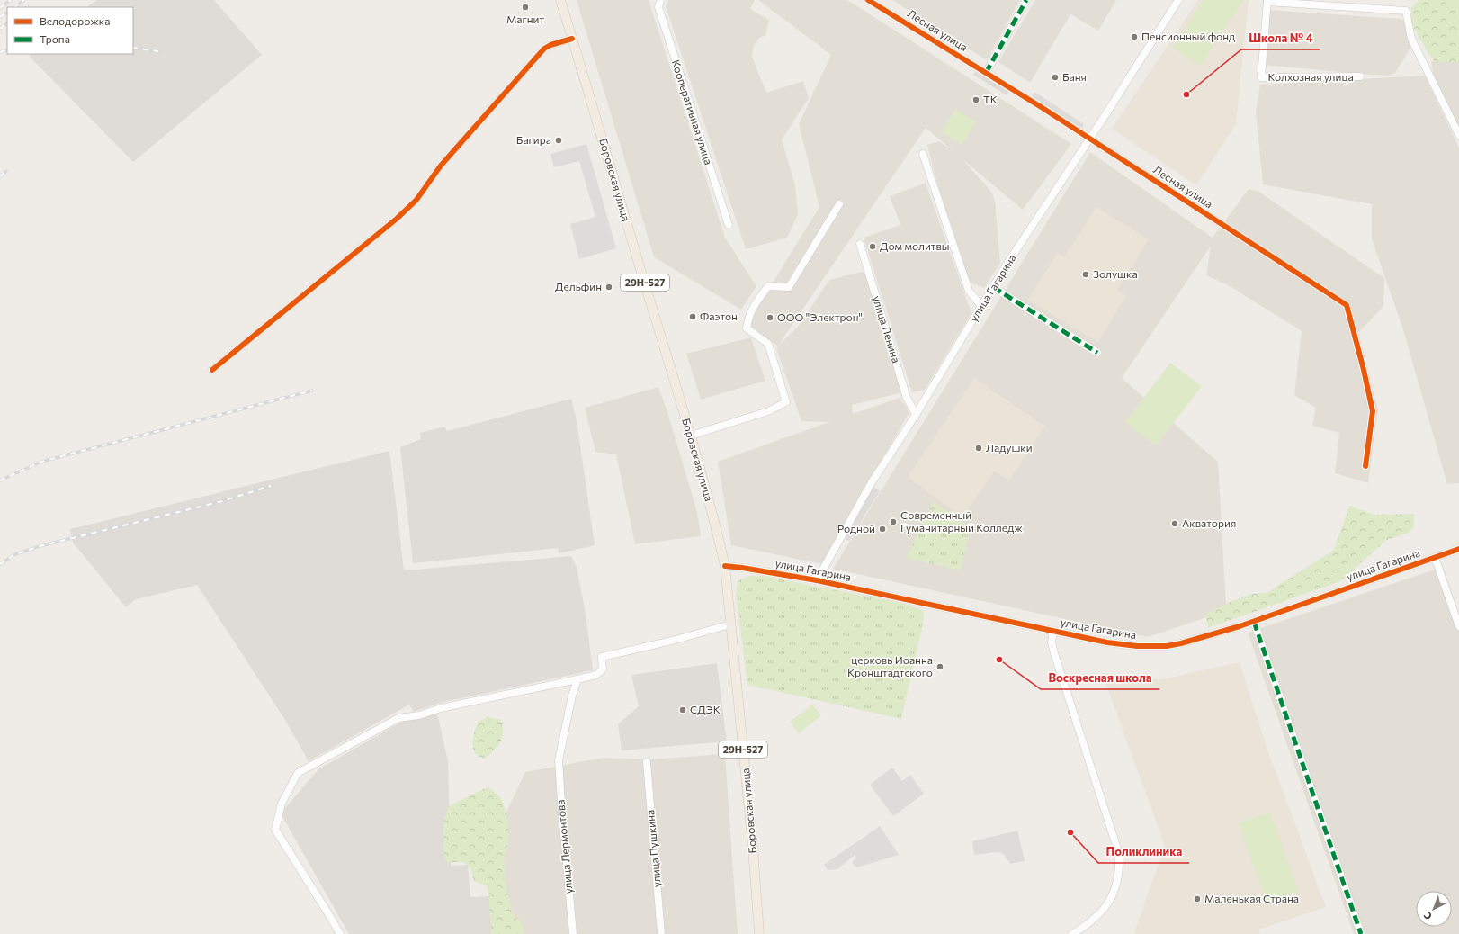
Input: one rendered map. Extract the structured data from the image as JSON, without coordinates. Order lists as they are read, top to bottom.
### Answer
{
  "streets": {
    "main road": ["Боровская улица", "29Н-527"],
    "street": [
      "Лесная улица",
      "Колхозная улица",
      "Кооперативная улица",
      "улица Гагарина",
      "улица Ленина",
      "улица Лермонтова",
      "улица Пушкина"
    ]
  },
  "crossings": [
    ["Лесная улица", "улица Гагарина"],
    ["Боровская улица", "улица Гагарина"],
    ["улица Гагарина", "улица Ленина"]
  ],
  "places": [
    "Магнит",
    "Пенсионный фонд",
    "Баня",
    "Школа № 4",
    "ТК",
    "Багира",
    "Дом молитвы",
    "Золушка",
    "Дельфин",
    "Фаэтон",
    "ООО \"Электрон\"",
    "Ладушки",
    "Современный Гуманитарный Колледж",
    "Акватория",
    "Родной",
    "Воскресная школа",
    "церковь Иоанна Кронштадтского",
    "СДЭК",
    "Поликлиника",
    "Маленькая Страна"
  ],
  "legend": ["Велодорожка", "Тропа"],
  "north": "bottom left"
}
